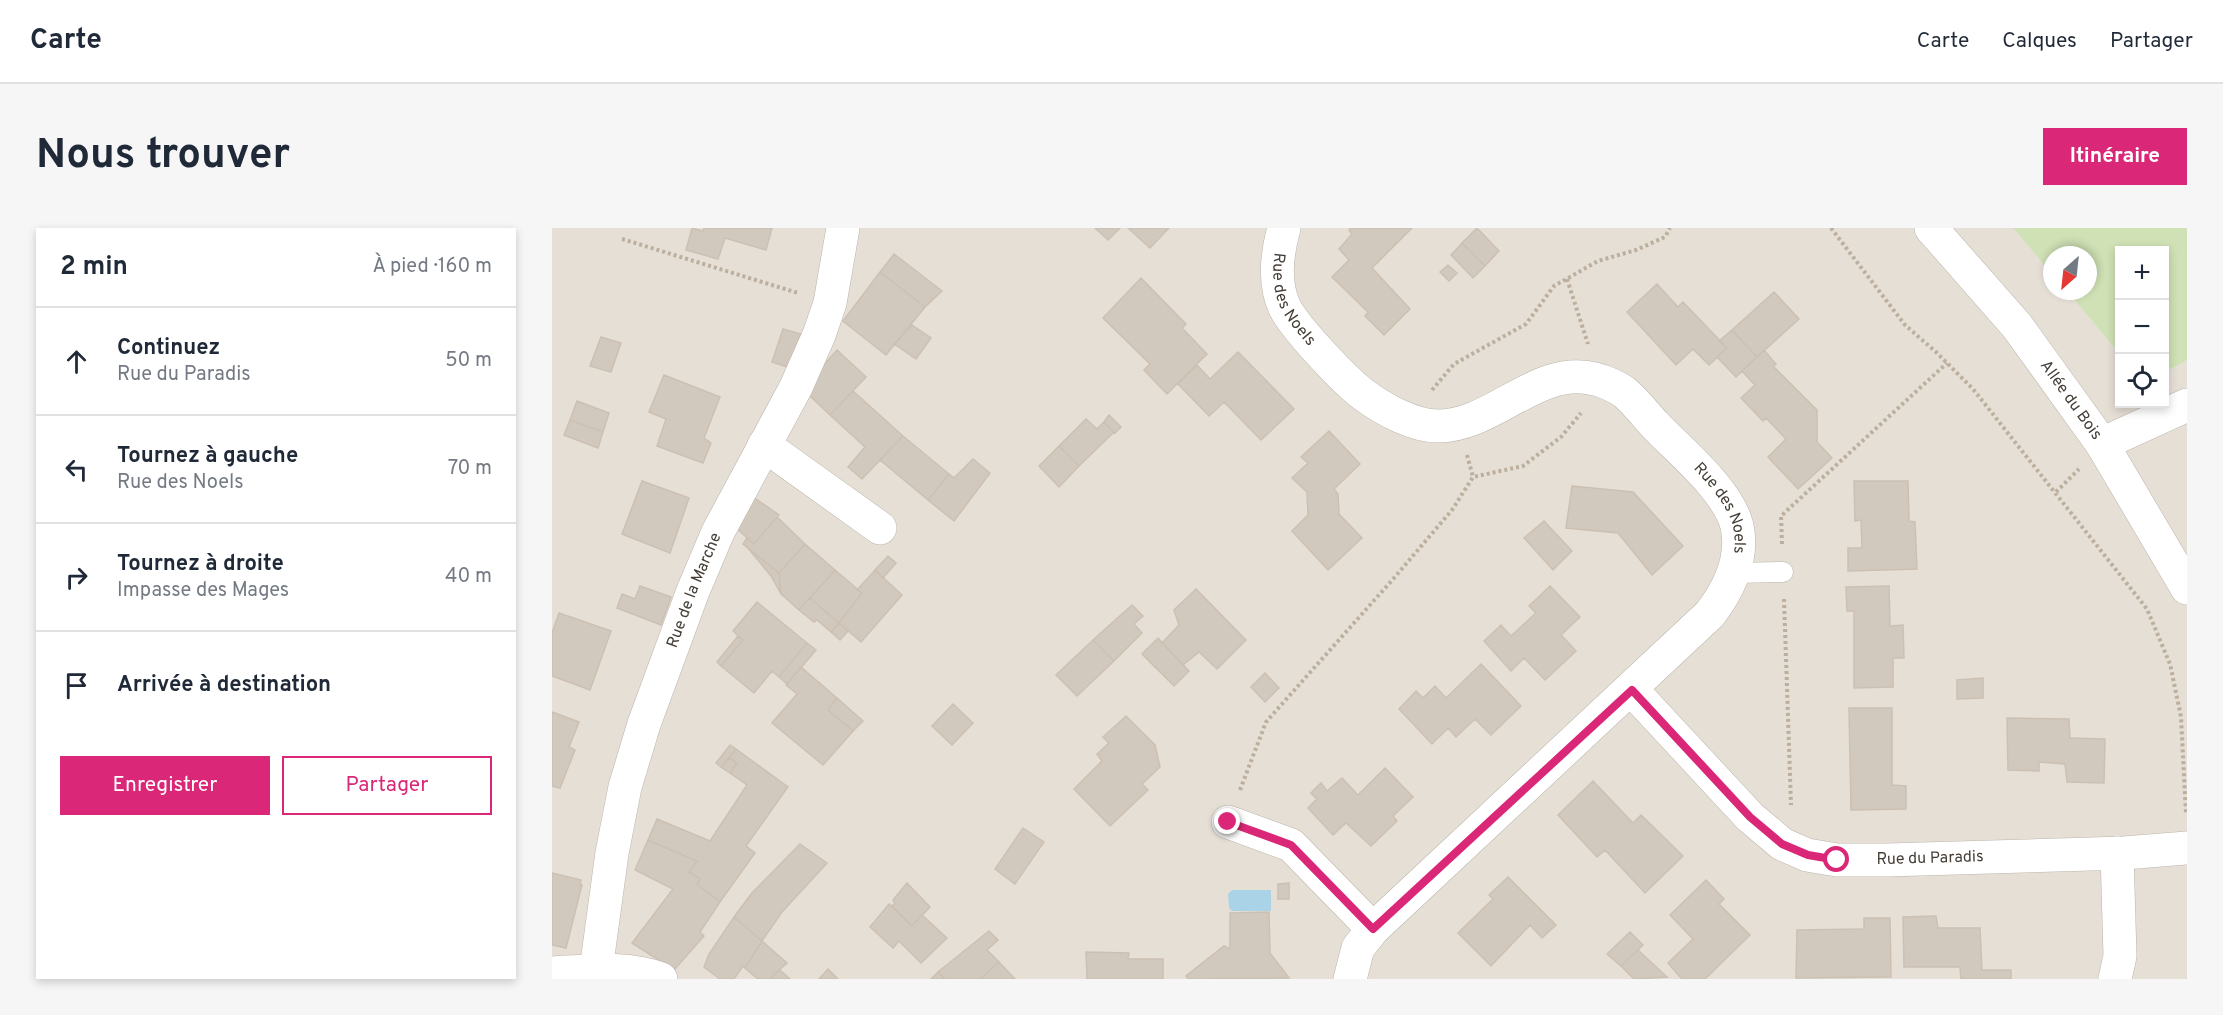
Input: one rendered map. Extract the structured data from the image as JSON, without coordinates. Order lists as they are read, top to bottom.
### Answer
{
  "streets": {
    "street": [
      "Rue des Noels",
      "Allée du Bois",
      "Rue de la Marche",
      "Rue du Paradis"
    ]
  },
  "crossings": [
    ["Rue des Noels", "Rue du Paradis"]
  ],
  "north": "bottom left",
  "page": {
    "header": "Carte",
    "nav": ["Carte", "Calques", "Partager"],
    "buttons": [
      "Itinéraire",
      ["Enregistrer", "Partager"]
    ],
    "title": "Nous trouver",
    "heading": ["2 min", "À pied · 160 m"],
    "map_buttons": ["+", "−"],
    "list": [
      ["Continuez", "Rue du Paradis", "50 m"],
      ["Tournez à gauche", "Rue des Noels", "70 m"],
      ["Tournez à droite", "Impasse des Mages", "40 m"],
      "Arrivée à destination"
    ]
  }
}
